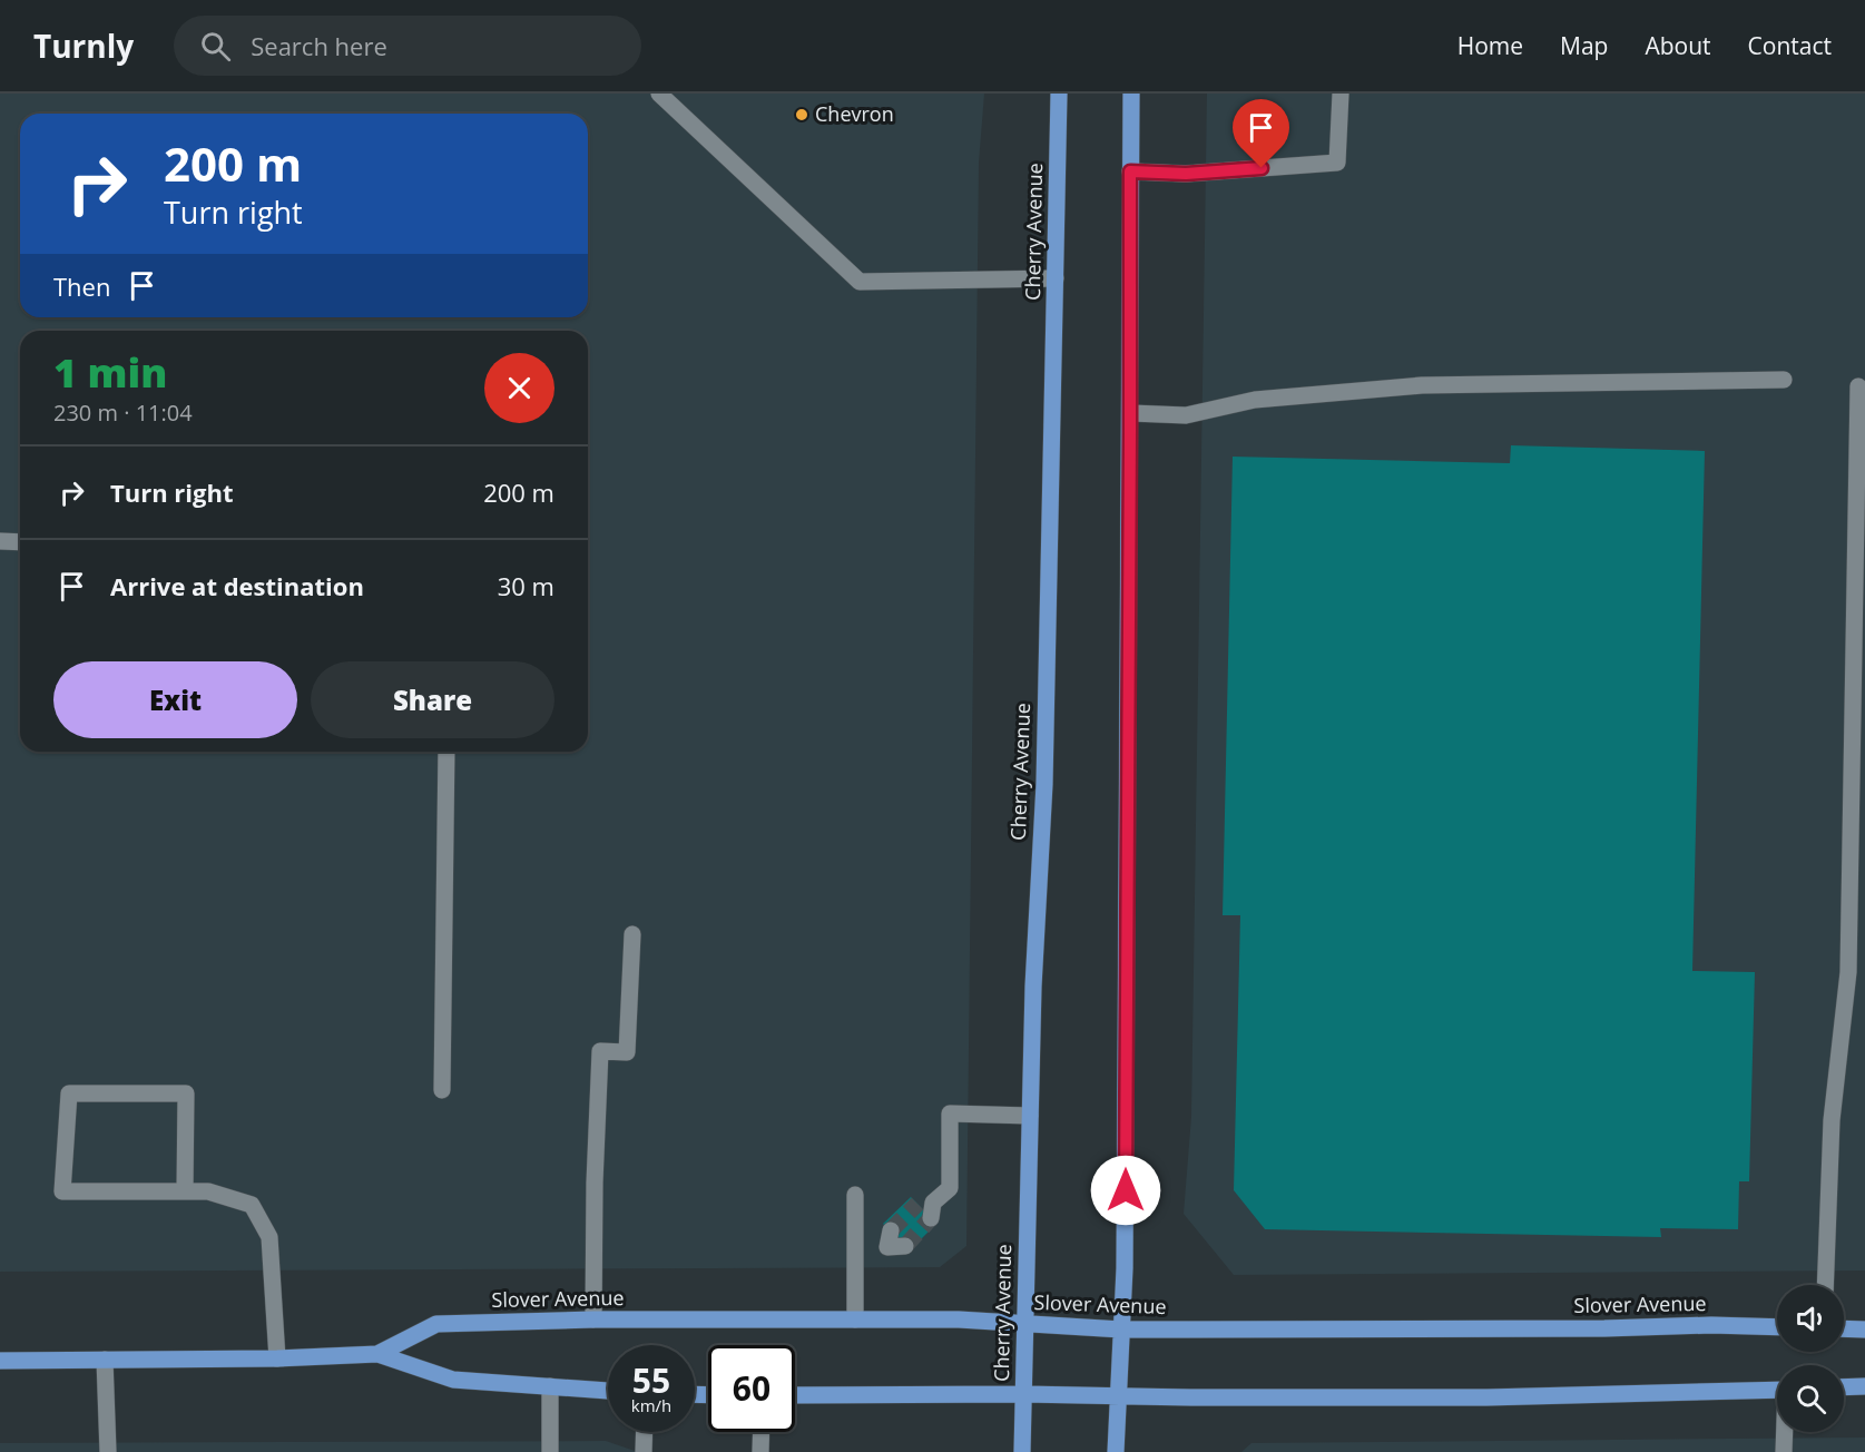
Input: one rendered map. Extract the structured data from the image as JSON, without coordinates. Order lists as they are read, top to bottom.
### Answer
{
  "streets": {
    "main road": ["Cherry Avenue", "Slover Avenue"]
  },
  "crossings": [
    ["Cherry Avenue", "Slover Avenue"]
  ],
  "places": ["Chevron"],
  "page": {
    "header": "Turnly",
    "search": "Search here",
    "nav": [
      "Home",
      "Map",
      "About",
      "Contact"
    ],
    "turn": ["200 m", "Turn right"],
    "then": "Then",
    "heading": ["1 min", "230 m · 11:04"],
    "list": [
      {
        "name": "Turn right",
        "value": "200 m"
      },
      {
        "name": "Arrive at destination",
        "value": "30 m"
      }
    ],
    "buttons": ["Exit", "Share"],
    "speed": "55 km/h",
    "limit": "60"
  }
}
